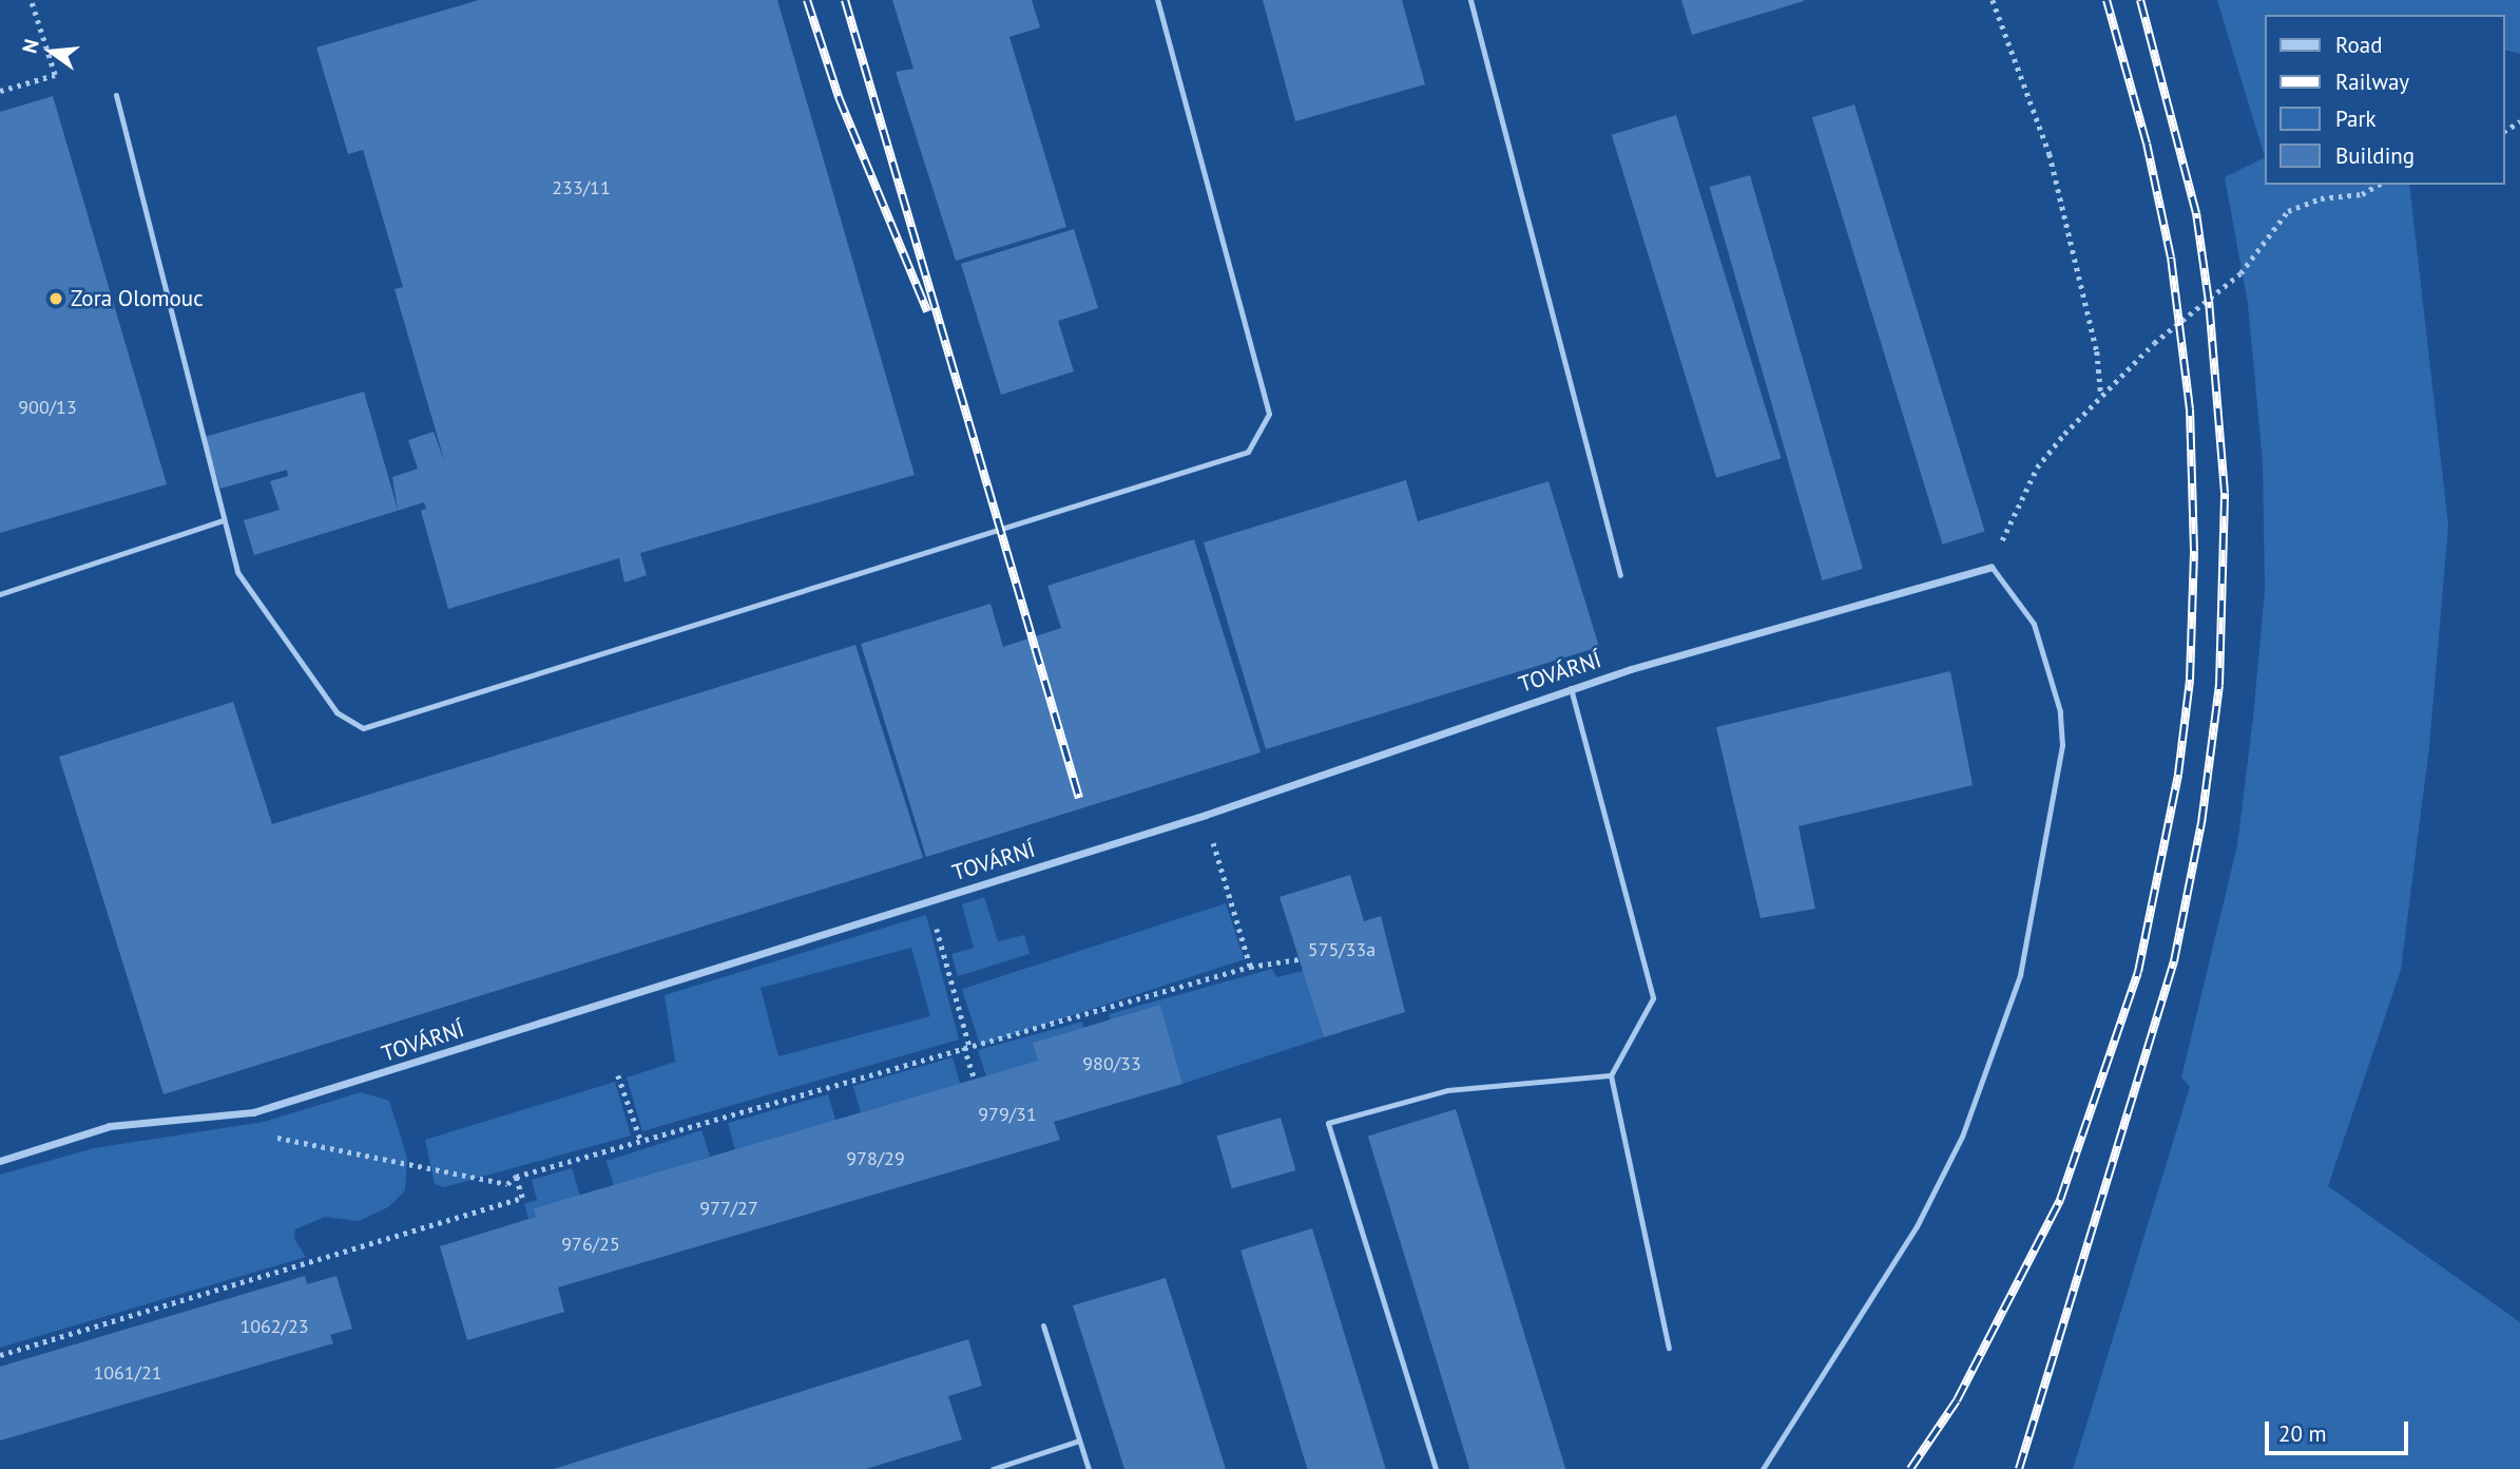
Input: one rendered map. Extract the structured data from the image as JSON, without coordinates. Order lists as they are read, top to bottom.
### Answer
{
  "streets": {
    "street": ["TOVÁRNÍ"]
  },
  "places": ["Zora Olomouc"],
  "house_numbers": [
    "233/11",
    "900/13",
    "575/33a",
    "980/33",
    "979/31",
    "978/29",
    "977/27",
    "976/25",
    "1062/23",
    "1061/21"
  ],
  "legend": [
    "Road",
    "Railway",
    "Park",
    "Building"
  ],
  "scale_bar": "20 m",
  "north": "left"
}
